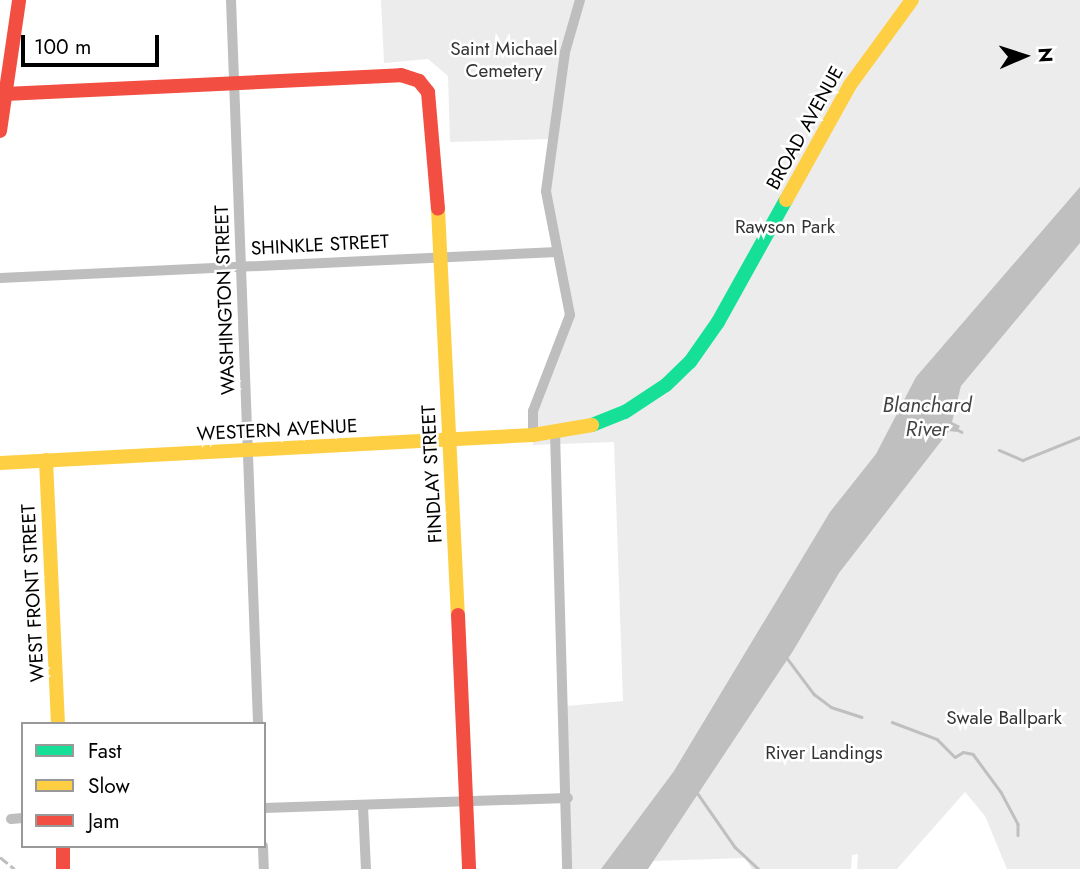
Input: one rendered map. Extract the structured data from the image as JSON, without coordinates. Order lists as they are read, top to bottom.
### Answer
{
  "streets": {
    "main road": [
      "BROAD AVENUE",
      "WESTERN AVENUE",
      "FINDLAY STREET",
      "WEST FRONT STREET"
    ],
    "street": ["SHINKLE STREET", "WASHINGTON STREET"]
  },
  "crossings": [
    ["BROAD AVENUE", "WESTERN AVENUE"],
    ["SHINKLE STREET", "WASHINGTON STREET"],
    ["SHINKLE STREET", "FINDLAY STREET"],
    ["WASHINGTON STREET", "WESTERN AVENUE"],
    ["WASHINGTON STREET", "FINDLAY STREET"],
    ["WESTERN AVENUE", "FINDLAY STREET"],
    ["WESTERN AVENUE", "WEST FRONT STREET"]
  ],
  "water": ["Blanchard River"],
  "parks": [
    "Saint Michael Cemetery",
    "Rawson Park",
    "Swale Ballpark",
    "River Landings"
  ],
  "legend": ["Fast", "Slow", "Jam"],
  "scale_bar": "100 m",
  "north": "right"
}
